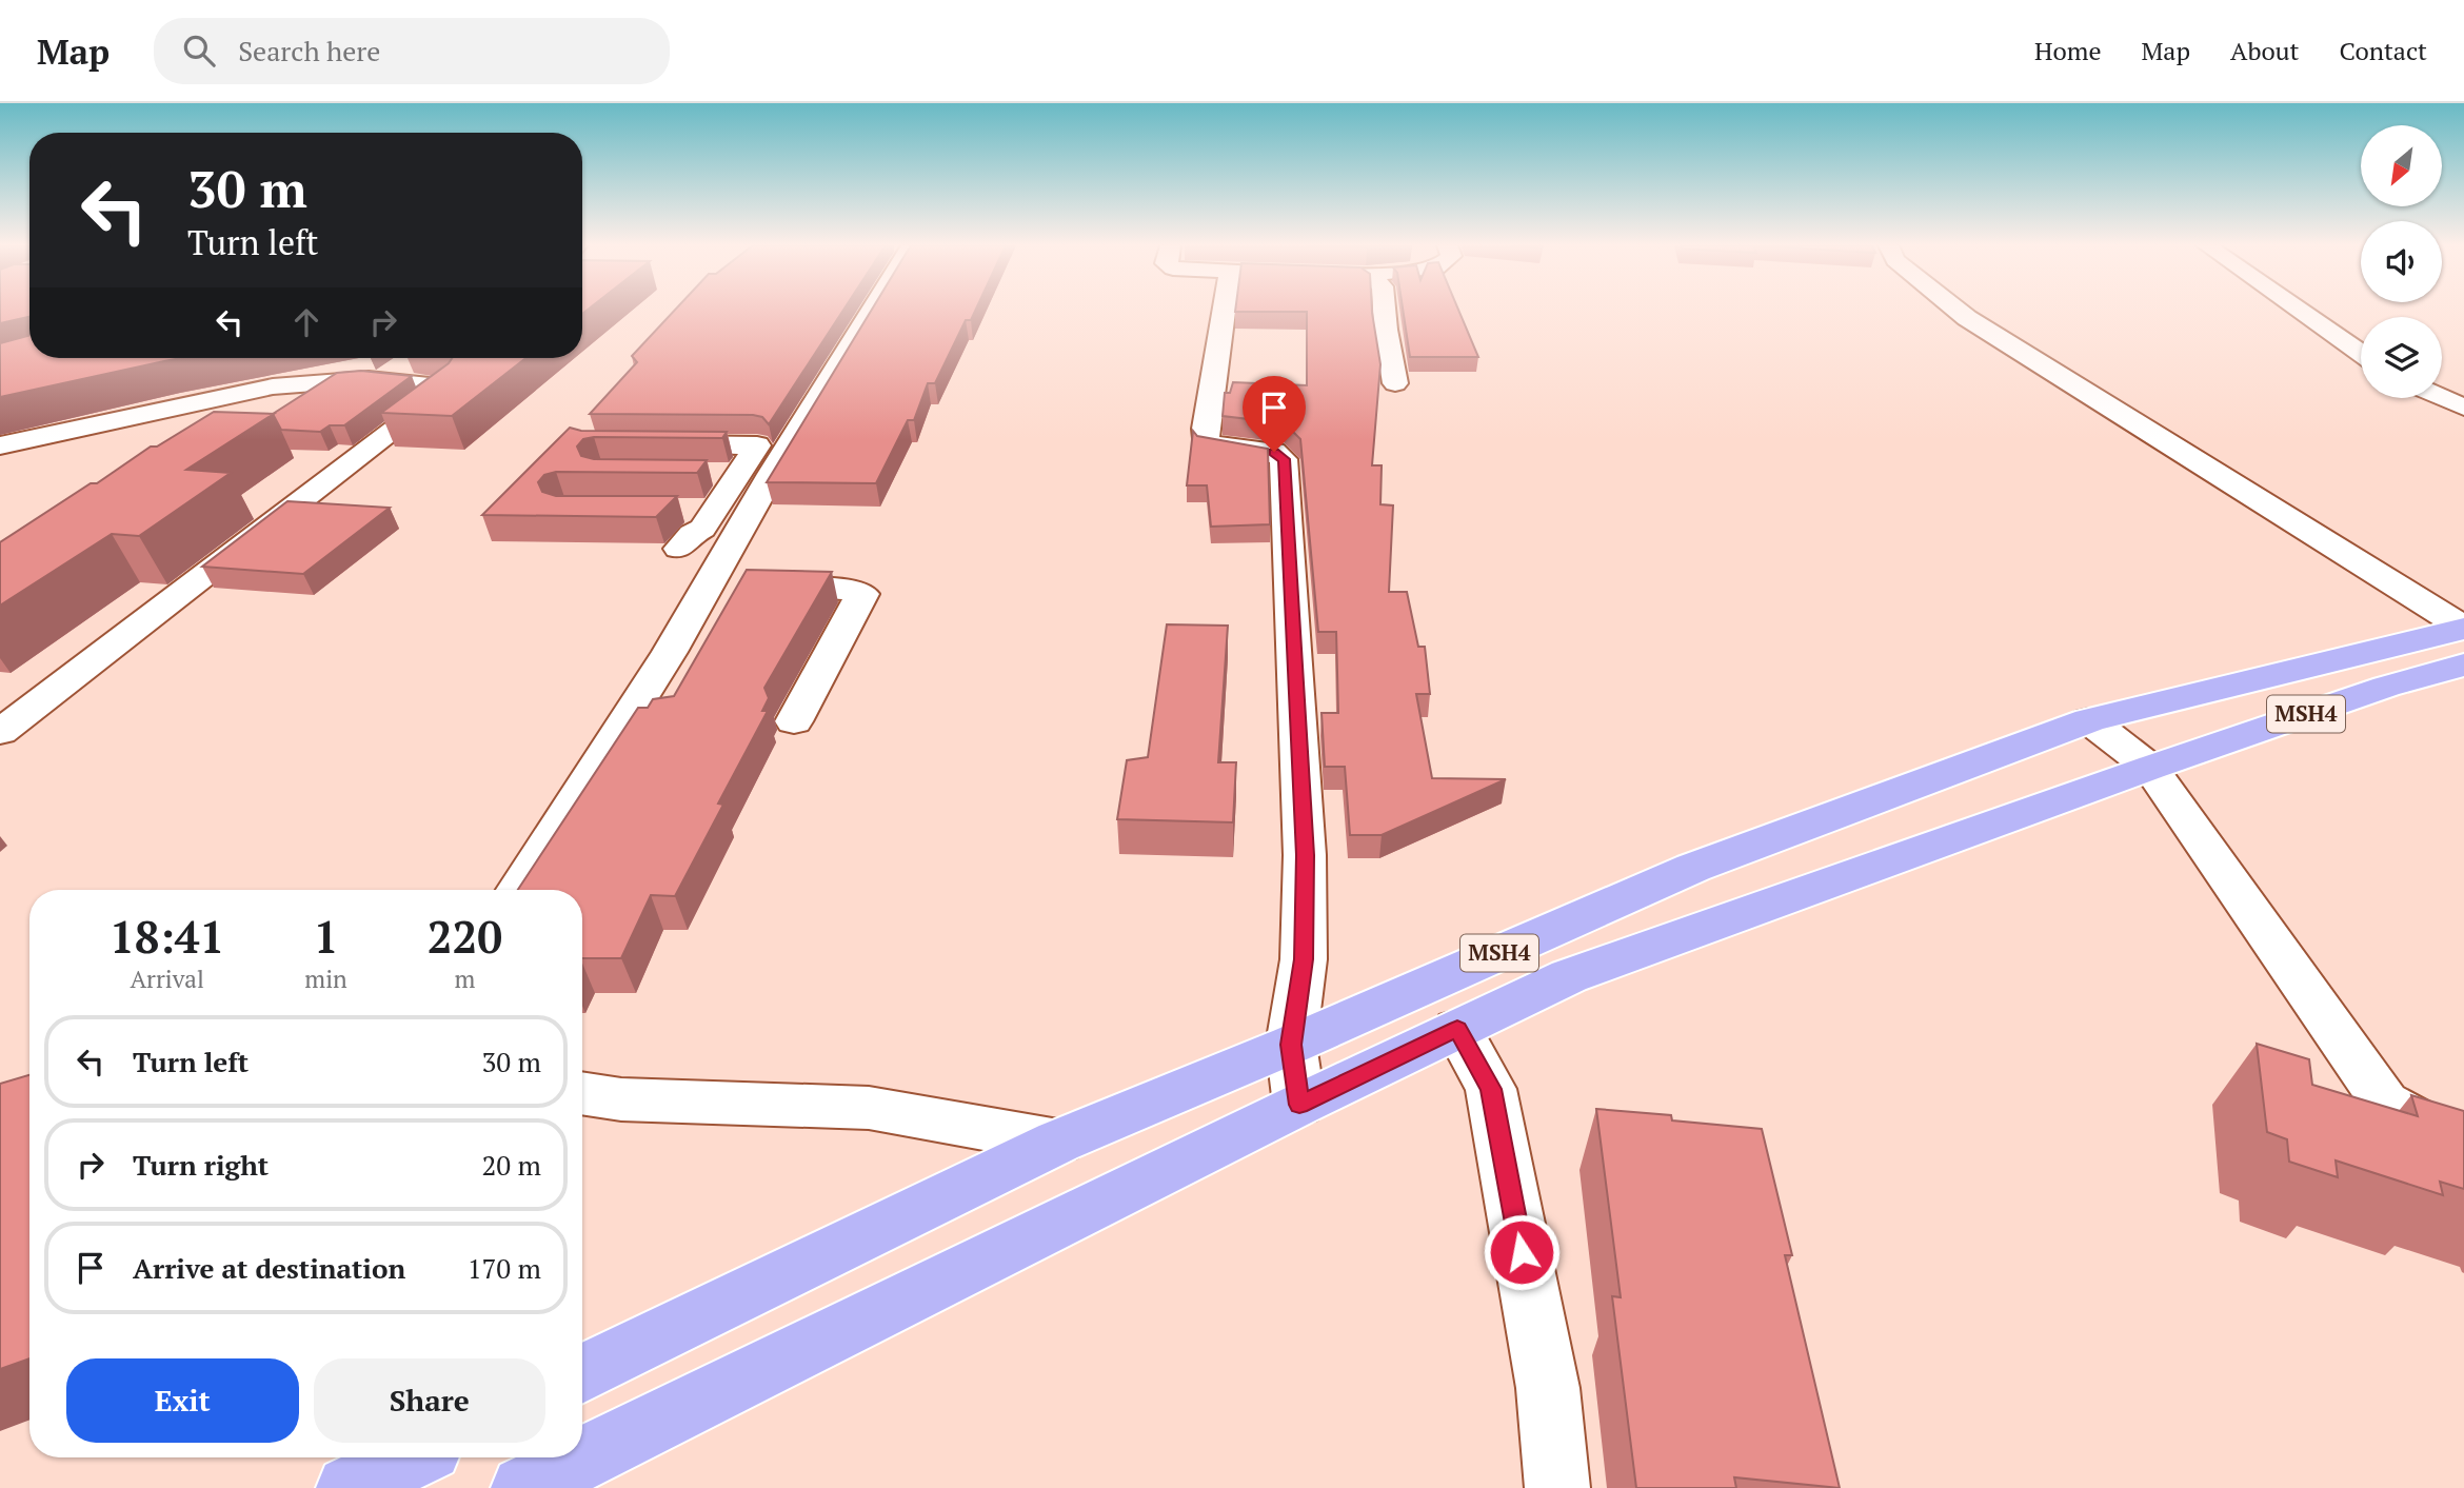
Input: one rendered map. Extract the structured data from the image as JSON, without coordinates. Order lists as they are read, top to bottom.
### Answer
{
  "streets": {
    "main road": ["MSH4"]
  },
  "north": "bottom left",
  "page": {
    "header": "Map",
    "search": "Search here",
    "nav": [
      "Home",
      "Map",
      "About",
      "Contact"
    ],
    "turn": ["30 m", "Turn left"],
    "eta": [
      "18:41",
      "Arrival",
      "1",
      "min",
      "220",
      "m"
    ],
    "list": [
      {
        "name": "Turn left",
        "value": "30 m"
      },
      {
        "name": "Turn right",
        "value": "20 m"
      },
      {
        "name": "Arrive at destination",
        "value": "170 m"
      }
    ],
    "buttons": ["Exit", "Share"]
  }
}
